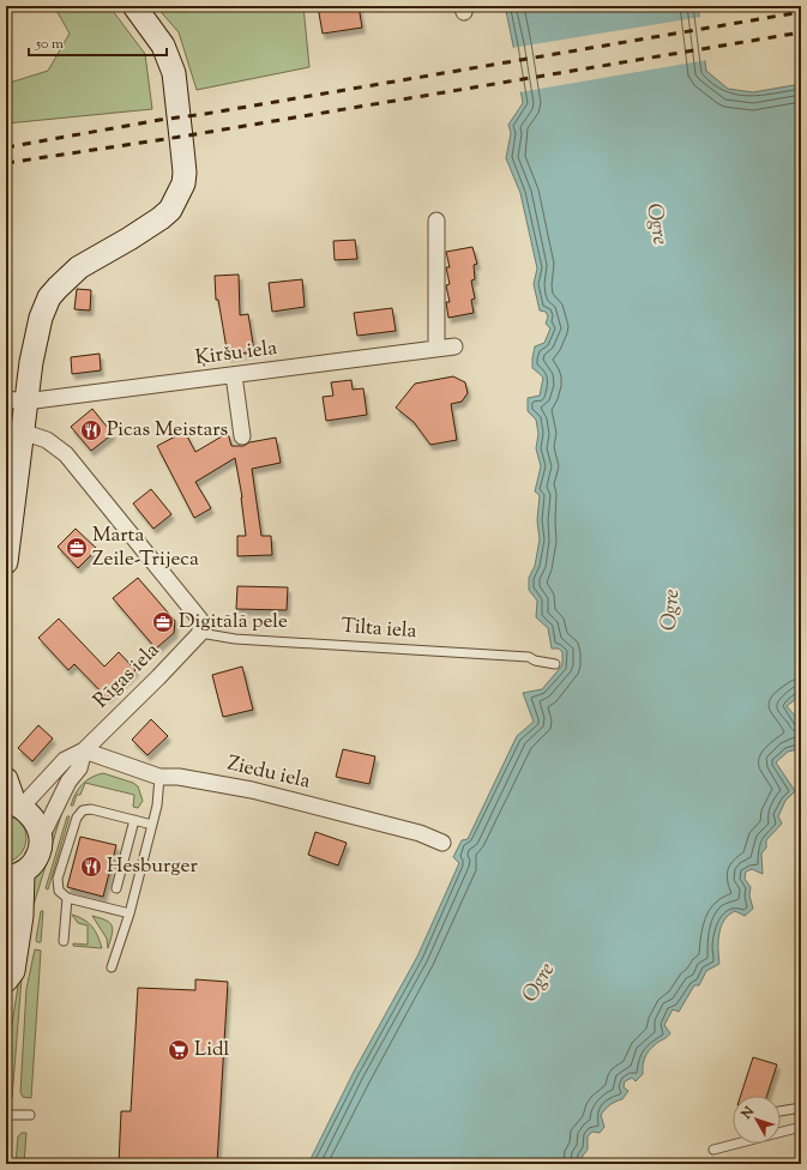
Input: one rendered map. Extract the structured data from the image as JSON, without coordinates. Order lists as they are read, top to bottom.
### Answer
{
  "streets": {
    "street": ["Ķiršu iela", "Rīgas iela", "Ziedu iela"],
    "lane": ["Tilta iela"]
  },
  "crossings": [
    ["Tilta iela", "Rīgas iela"],
    ["Rīgas iela", "Ziedu iela"]
  ],
  "water": ["Ogre"],
  "places": {
    "restaurant": ["Picas Meistars", "Hesburger"],
    "office": ["Marta Zeile-Trijeca", "Digitālā pele"],
    "supermarket": ["Lidl"]
  },
  "scale_bar": "50 m",
  "north": "top left"
}
